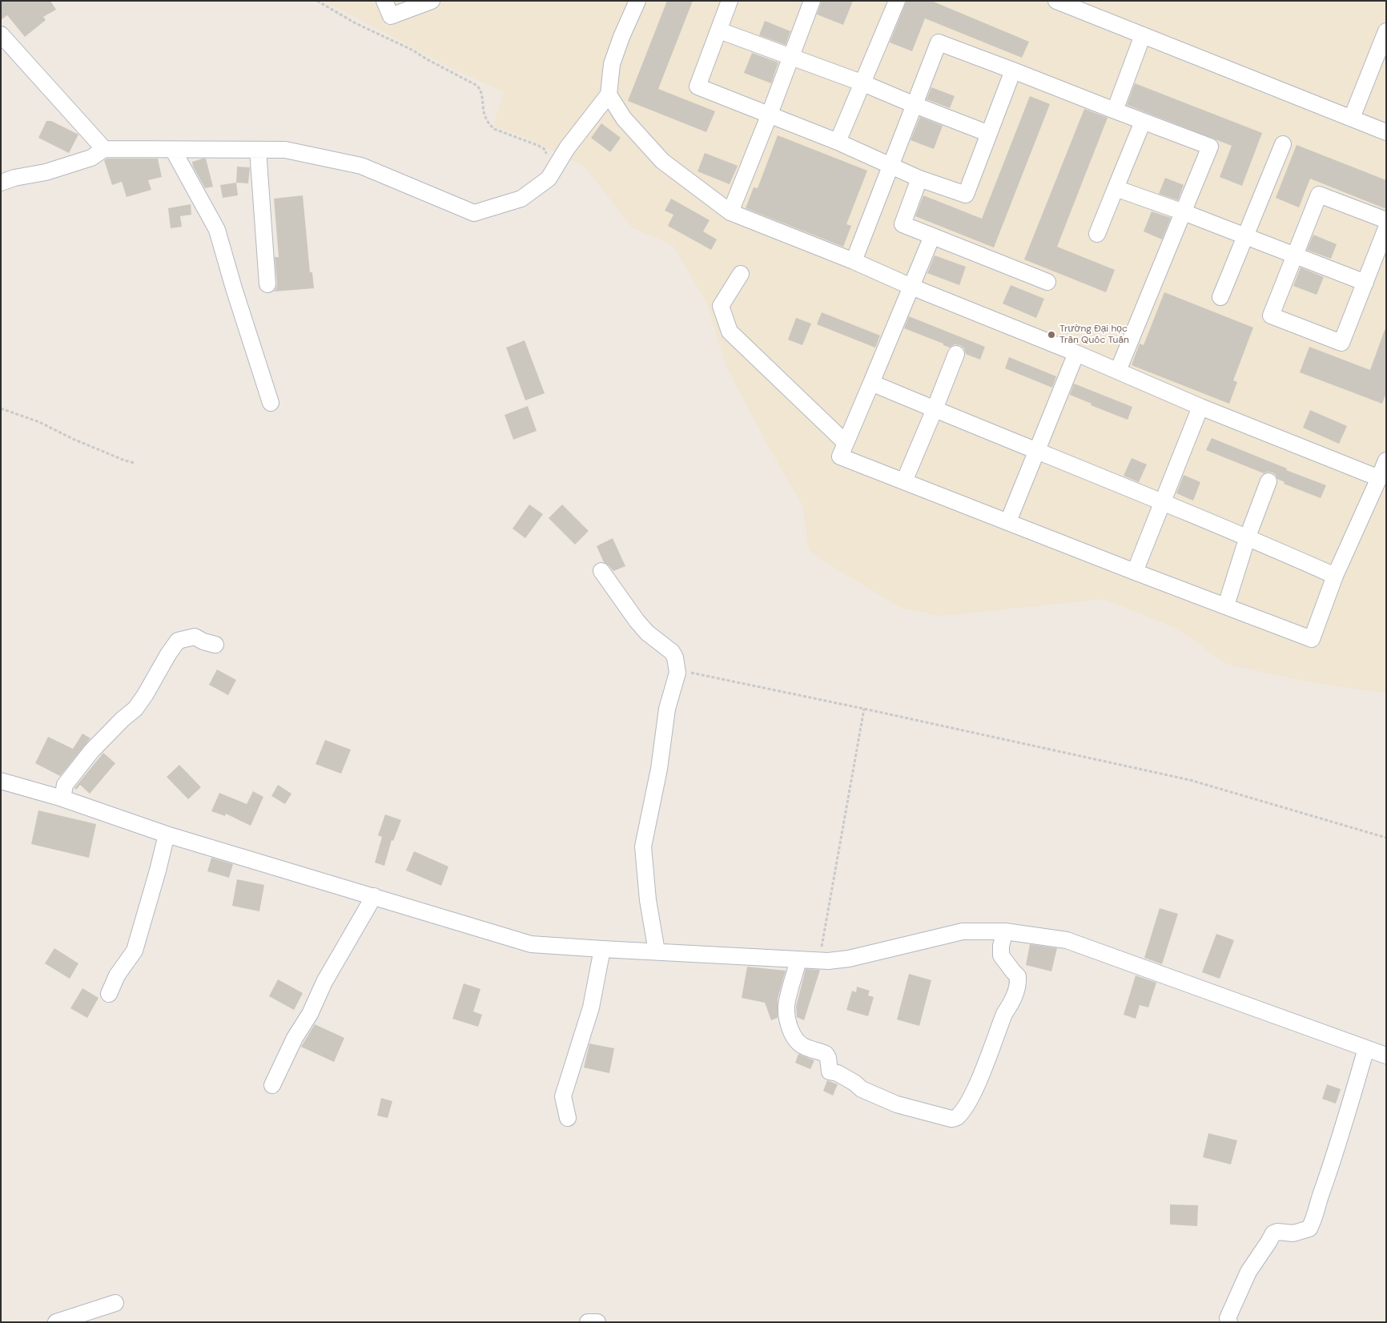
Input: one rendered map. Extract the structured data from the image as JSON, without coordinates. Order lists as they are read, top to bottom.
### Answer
{
  "places": ["Trường Đại học Trần Quốc Tuấn"]
}
